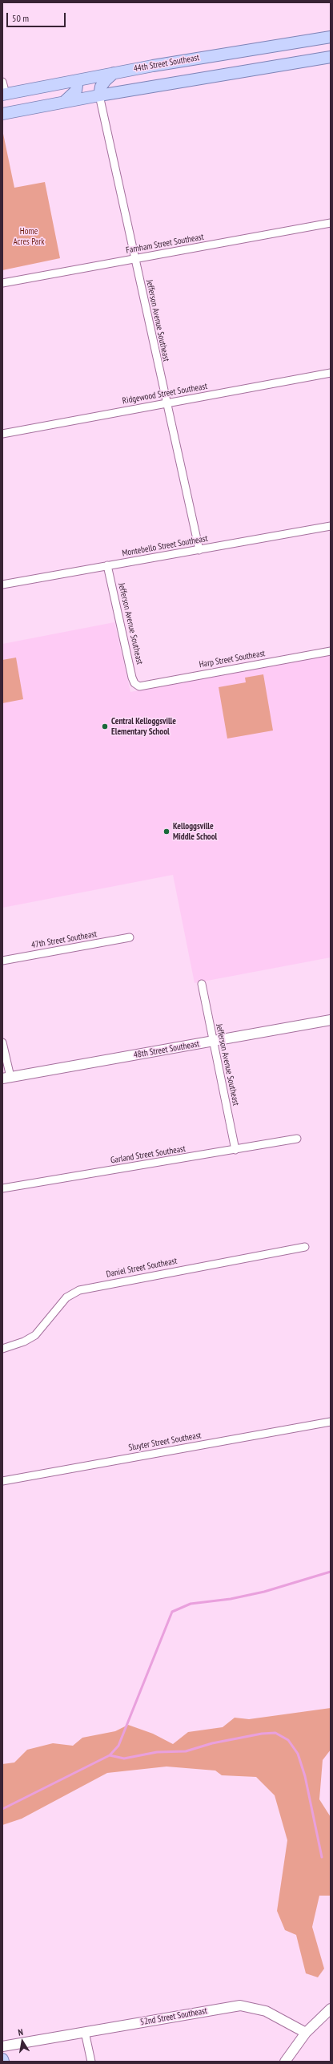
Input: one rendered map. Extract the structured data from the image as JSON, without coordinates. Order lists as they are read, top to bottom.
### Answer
{
  "streets": {
    "main road": ["44th Street Southeast"],
    "street": [
      "Farnham Street Southeast",
      "Jefferson Avenue Southeast",
      "Ridgewood Street Southeast",
      "Montebello Street Southeast",
      "Harp Street Southeast",
      "47th Street Southeast",
      "48th Street Southeast",
      "Garland Street Southeast",
      "Daniel Street Southeast",
      "Sluyter Street Southeast",
      "52nd Street Southeast"
    ]
  },
  "crossings": [
    ["Farnham Street Southeast", "Jefferson Avenue Southeast"],
    ["Jefferson Avenue Southeast", "Ridgewood Street Southeast"],
    ["Jefferson Avenue Southeast", "Montebello Street Southeast"],
    ["Jefferson Avenue Southeast", "Harp Street Southeast"],
    ["Jefferson Avenue Southeast", "48th Street Southeast"],
    ["Jefferson Avenue Southeast", "Garland Street Southeast"]
  ],
  "parks": ["Home Acres Park"],
  "places": ["Central Kelloggsville Elementary School", "Kelloggsville Middle School"],
  "scale_bar": "50 m",
  "north": "top"
}
